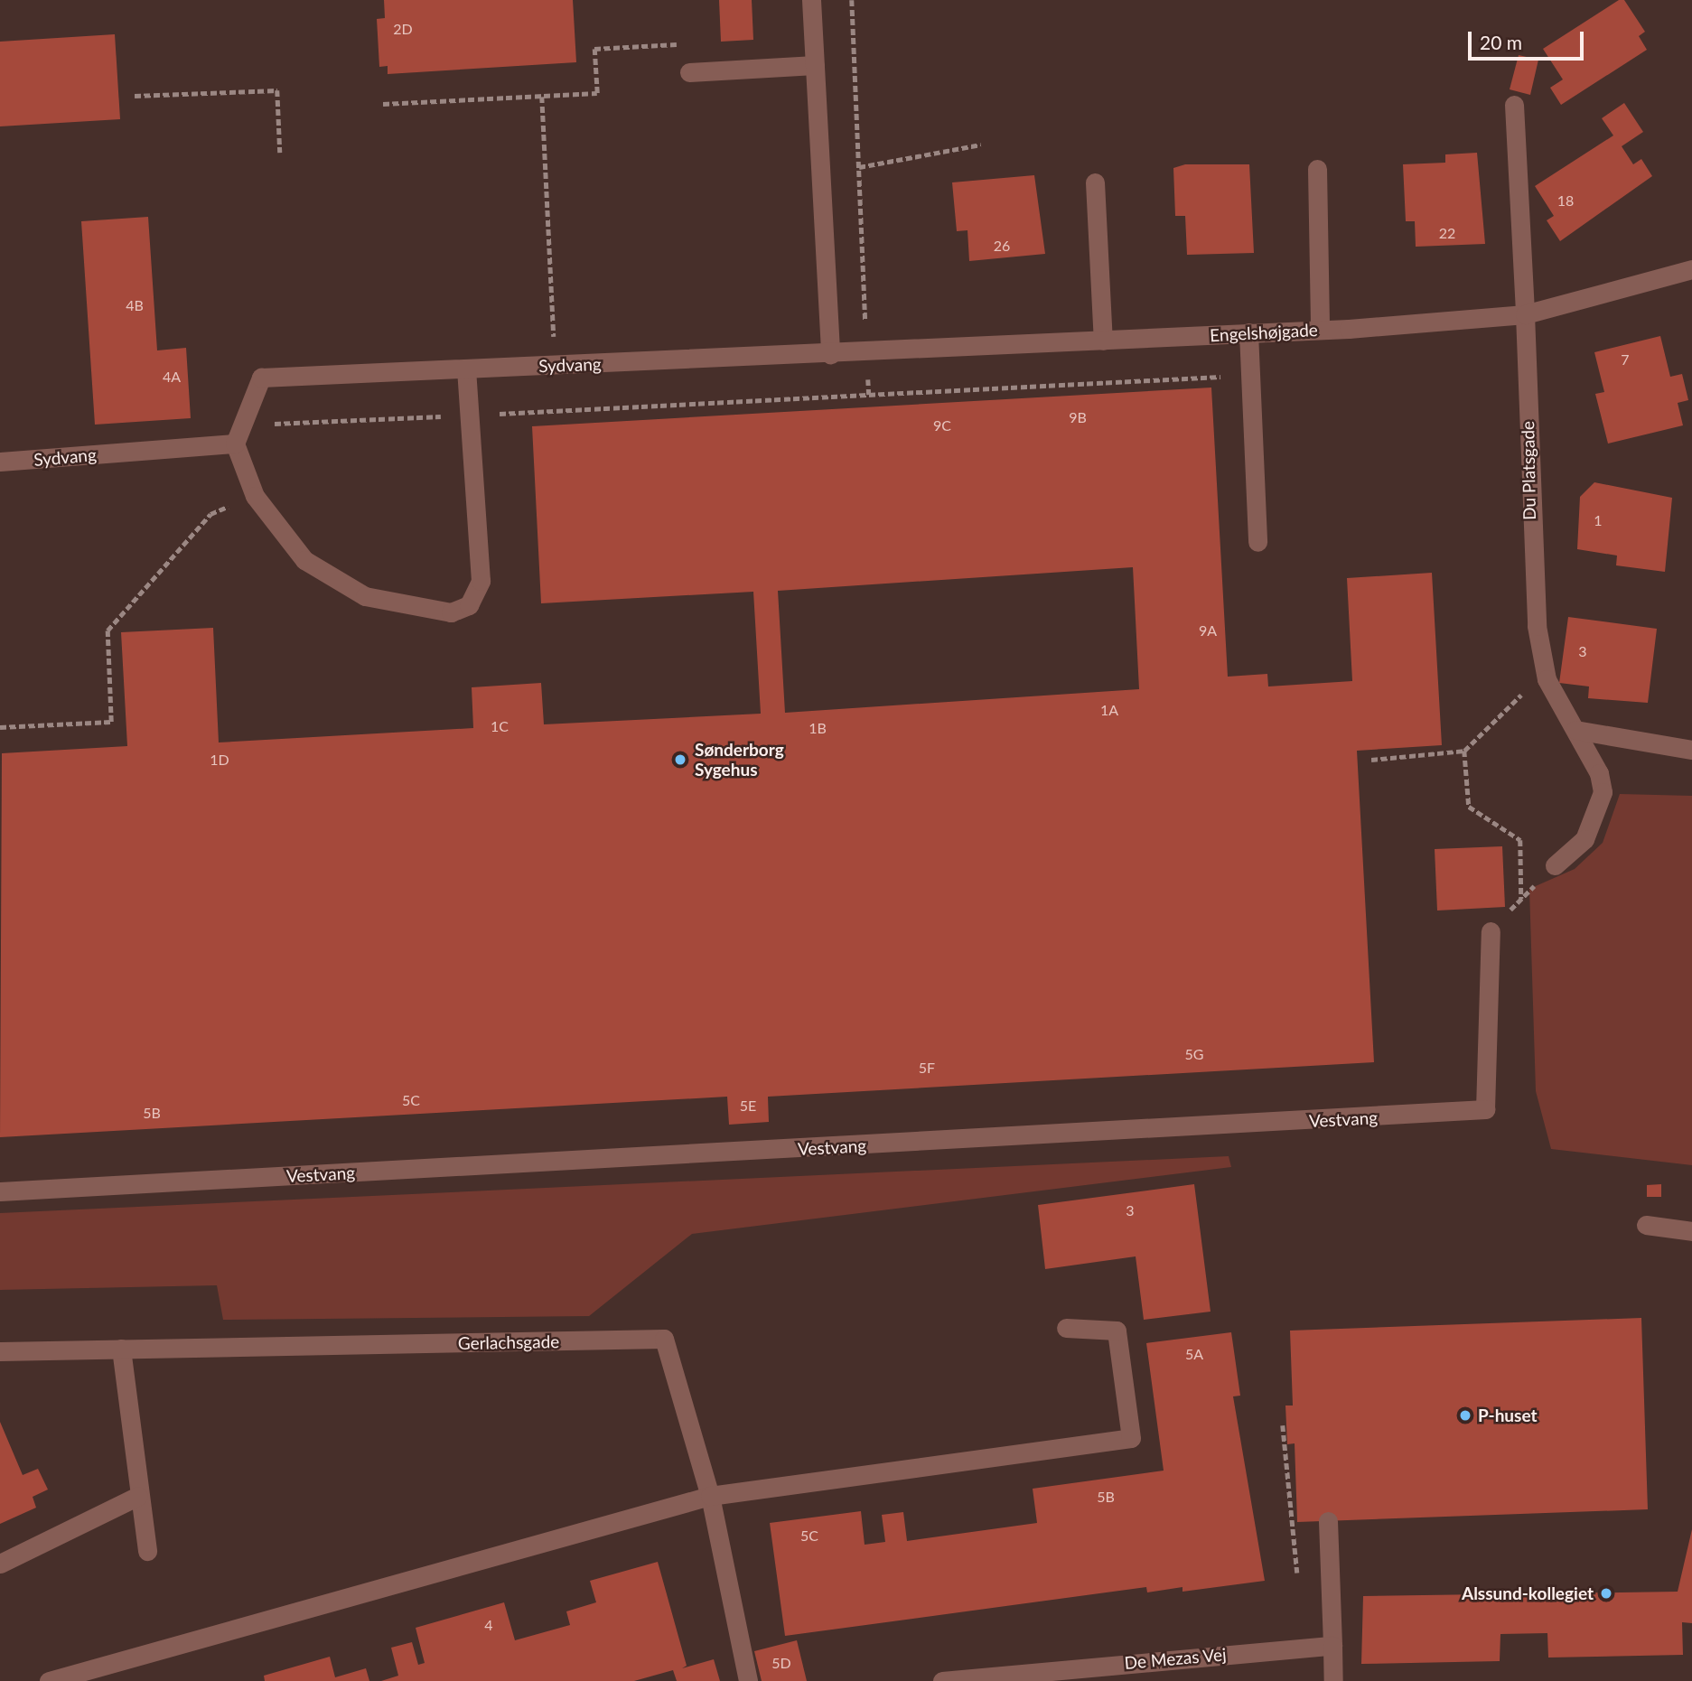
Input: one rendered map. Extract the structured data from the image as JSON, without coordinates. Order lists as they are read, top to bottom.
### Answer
{
  "streets": {
    "street": [
      "Engelshøjgade",
      "Sydvang",
      "Du Platsgade",
      "Vestvang",
      "Gerlachsgade",
      "De Mezas Vej"
    ]
  },
  "crossings": [
    ["Engelshøjgade", "Sydvang"],
    ["Engelshøjgade", "Du Platsgade"]
  ],
  "places": ["Sønderborg Sygehus", "P-huset", "Alssund-kollegiet"],
  "house_numbers": [
    "2D",
    "18",
    "22",
    "26",
    "4B",
    "7",
    "4A",
    "9B",
    "9C",
    "1",
    "9A",
    "3",
    "1A",
    "1C",
    "1B",
    "1D",
    "5G",
    "5F",
    "5C",
    "5E",
    "5B",
    "3",
    "5A",
    "5B",
    "5C",
    "4",
    "5D"
  ],
  "scale_bar": "20 m"
}
